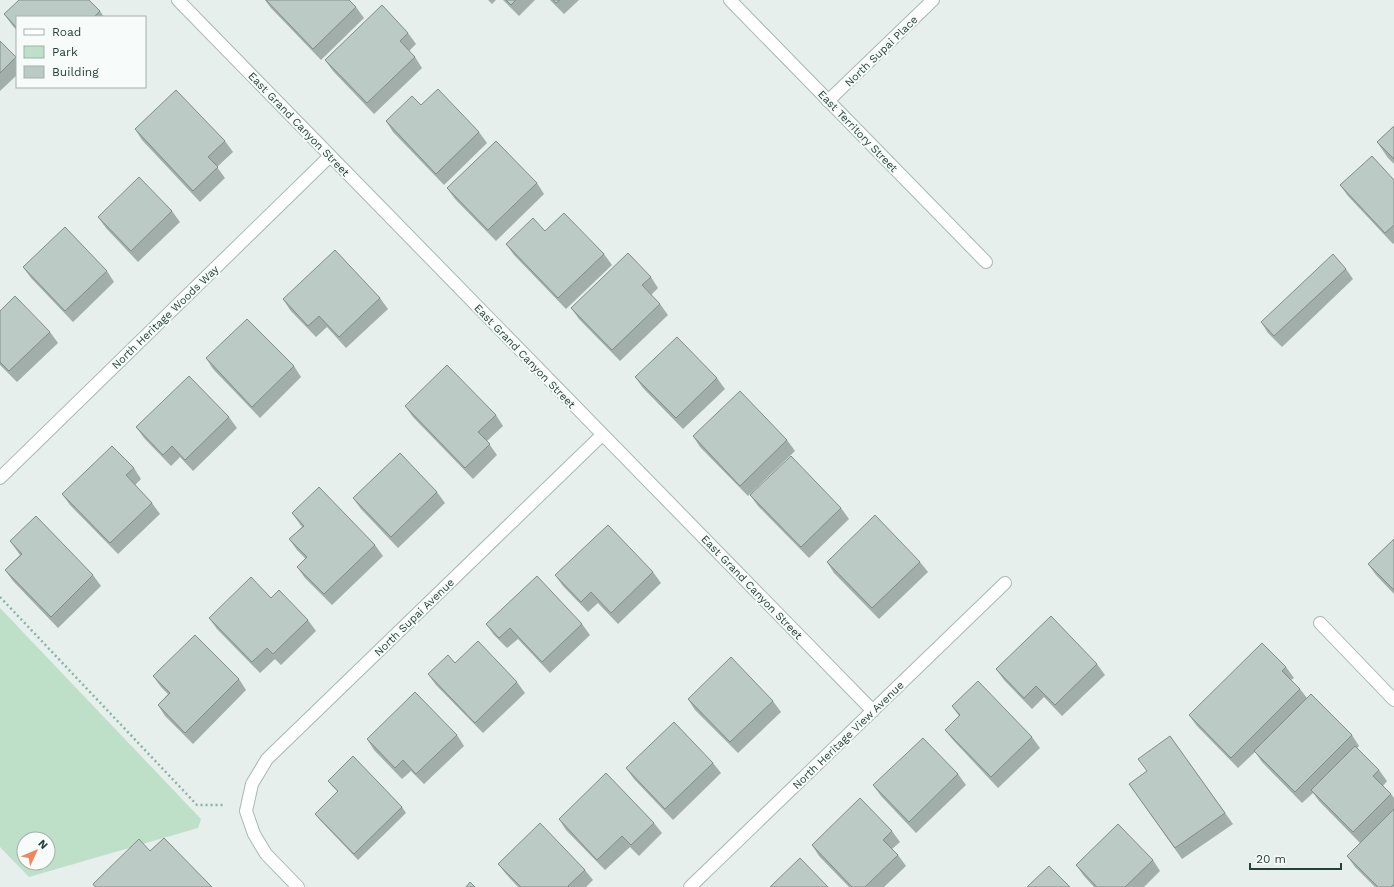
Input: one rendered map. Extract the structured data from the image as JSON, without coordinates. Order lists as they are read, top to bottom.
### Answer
{
  "streets": {
    "street": [
      "North Supai Place",
      "East Grand Canyon Street",
      "East Territory Street",
      "North Heritage Woods Way",
      "North Supai Avenue",
      "North Heritage View Avenue"
    ]
  },
  "crossings": [
    ["North Supai Place", "East Territory Street"],
    ["East Grand Canyon Street", "North Heritage Woods Way"],
    ["East Grand Canyon Street", "North Supai Avenue"],
    ["East Grand Canyon Street", "North Heritage View Avenue"]
  ],
  "legend": ["Road", "Park", "Building"],
  "scale_bar": "20 m",
  "north": "top right"
}
